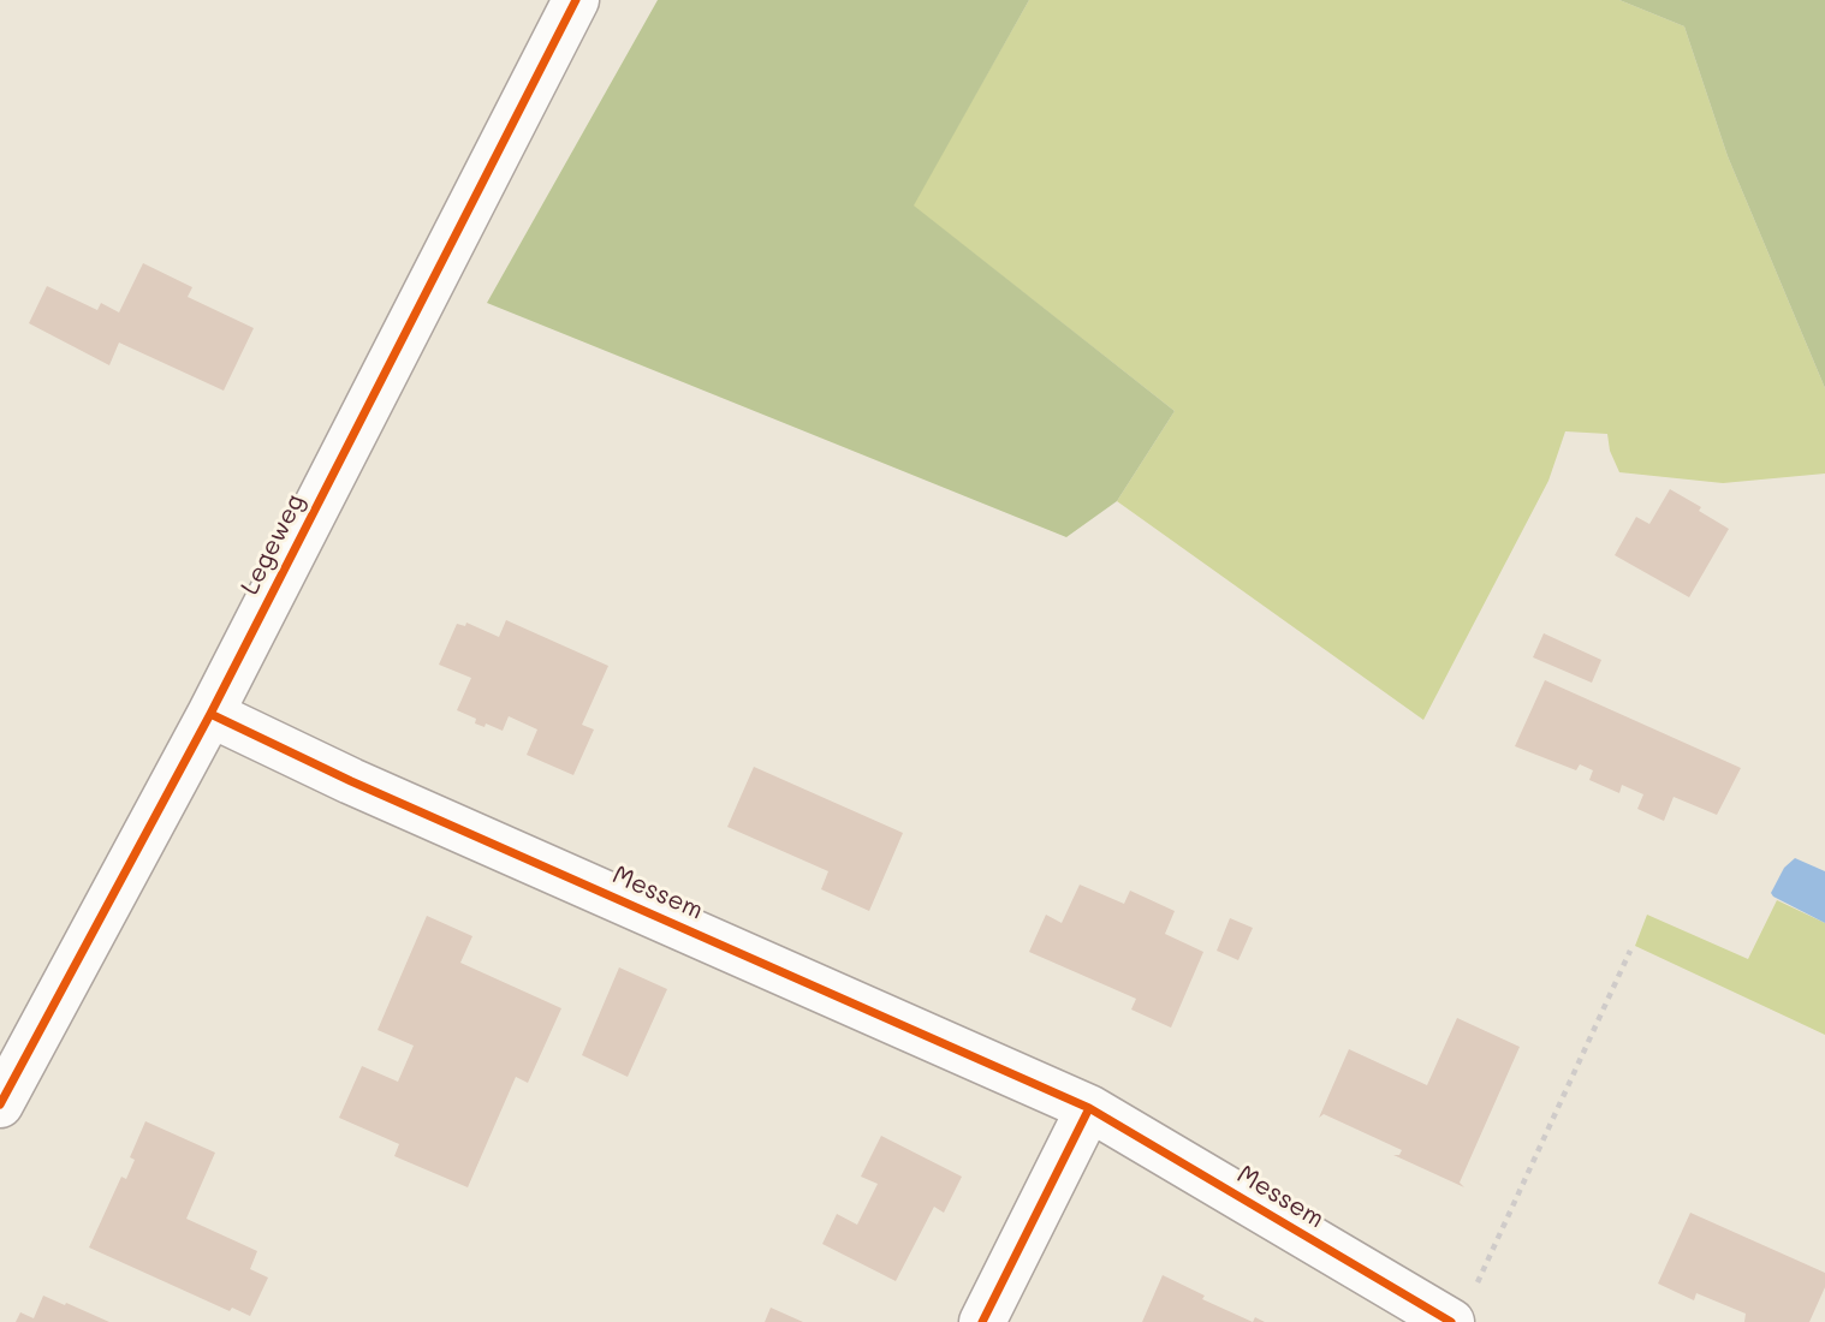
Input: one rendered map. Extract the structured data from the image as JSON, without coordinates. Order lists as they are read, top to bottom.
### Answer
{
  "streets": {
    "street": ["Legeweg", "Messem"]
  },
  "crossings": [
    ["Legeweg", "Messem"]
  ]
}
